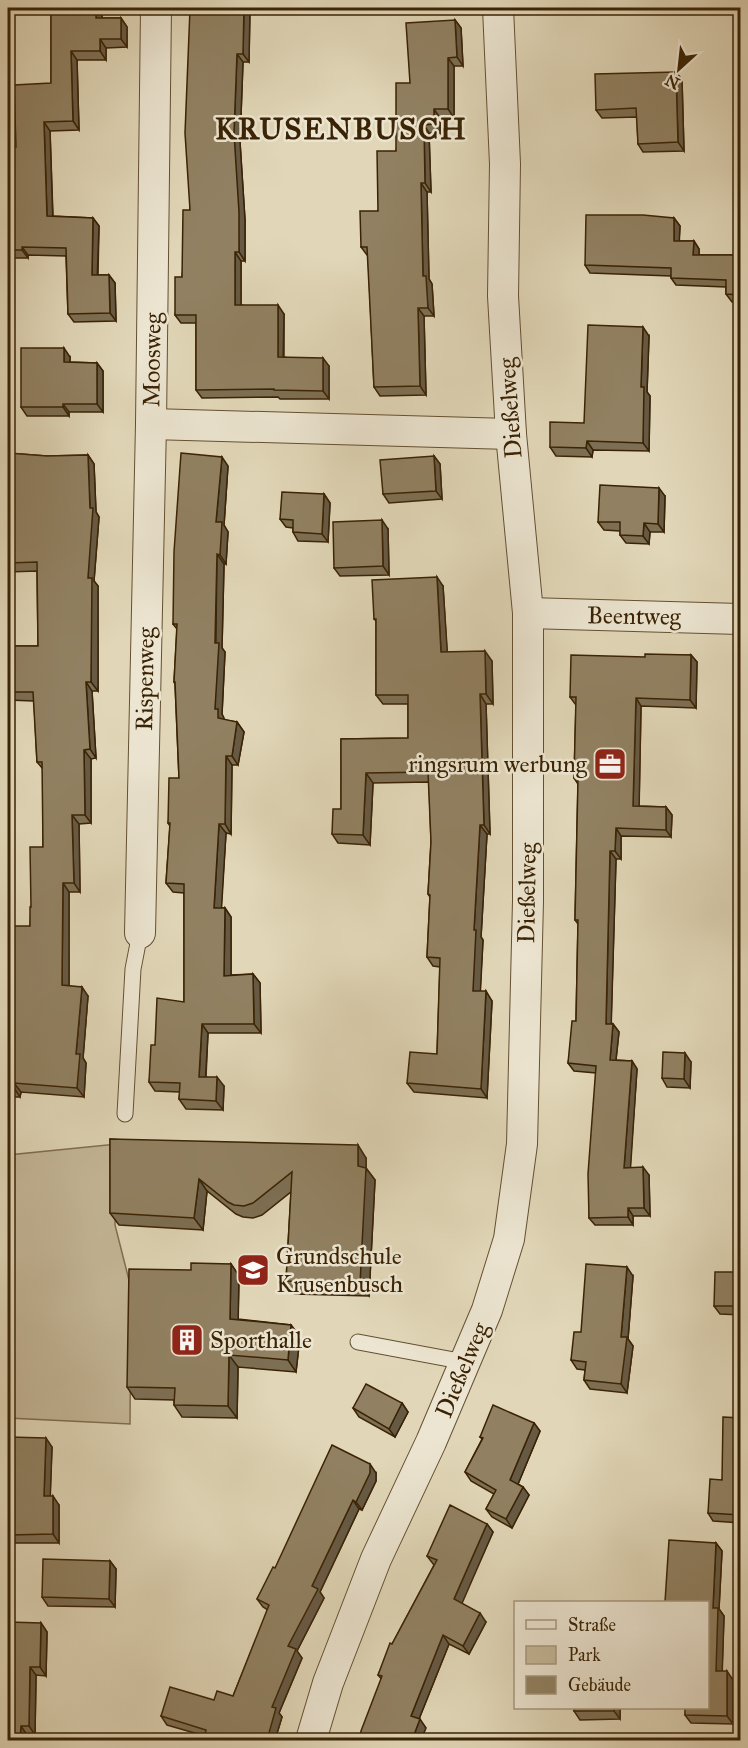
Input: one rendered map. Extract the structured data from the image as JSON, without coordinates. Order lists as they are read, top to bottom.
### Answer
{
  "streets": {
    "street": [
      "Moosweg",
      "Dießelweg",
      "Beentweg",
      "Rispenweg"
    ]
  },
  "crossings": [
    ["Moosweg", "Dießelweg"],
    ["Moosweg", "Rispenweg"],
    ["Dießelweg", "Beentweg"]
  ],
  "districts": ["KRUSENBUSCH"],
  "places": {
    "office": ["ringsrum werbung"],
    "school or university": ["Grundschule Krusenbusch"],
    "building": ["Sporthalle"]
  },
  "legend": ["Straße", "Park", "Gebäude"],
  "north": "bottom left"
}
